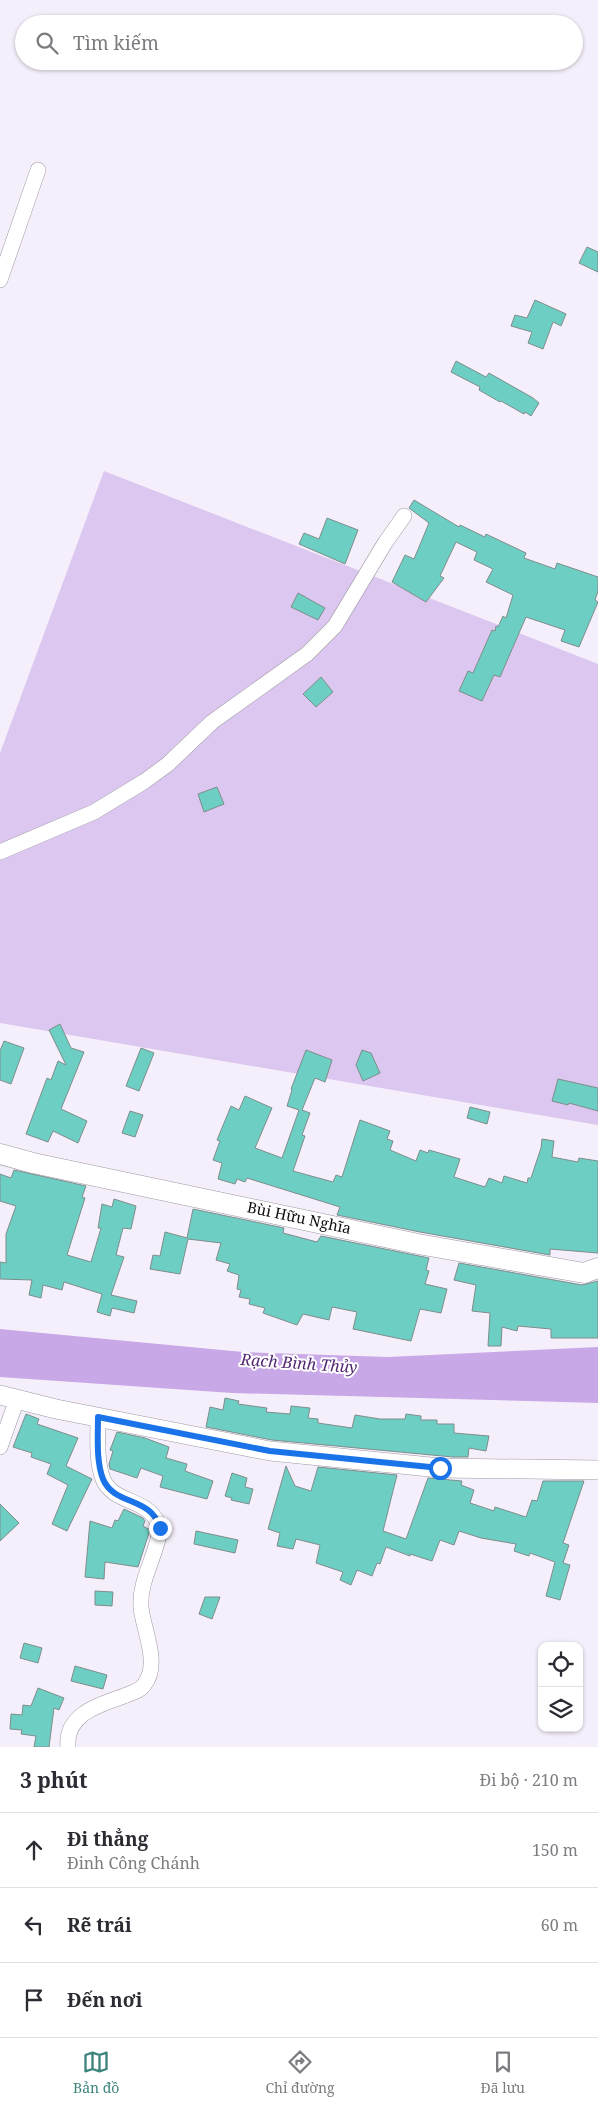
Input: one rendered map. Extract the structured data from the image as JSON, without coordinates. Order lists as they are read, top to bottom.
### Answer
{
  "streets": {
    "main road": ["Bùi Hữu Nghĩa"]
  },
  "water": ["Rạch Bình Thủy"],
  "page": {
    "search": "Tìm kiếm",
    "heading": ["3 phút", "Đi bộ · 210 m"],
    "list": [
      ["Đi thẳng", "Đinh Công Chánh", "150 m"],
      ["Rẽ trái", "60 m"],
      "Đến nơi"
    ],
    "nav": ["Bản đồ", "Chỉ đường", "Đã lưu"]
  }
}
